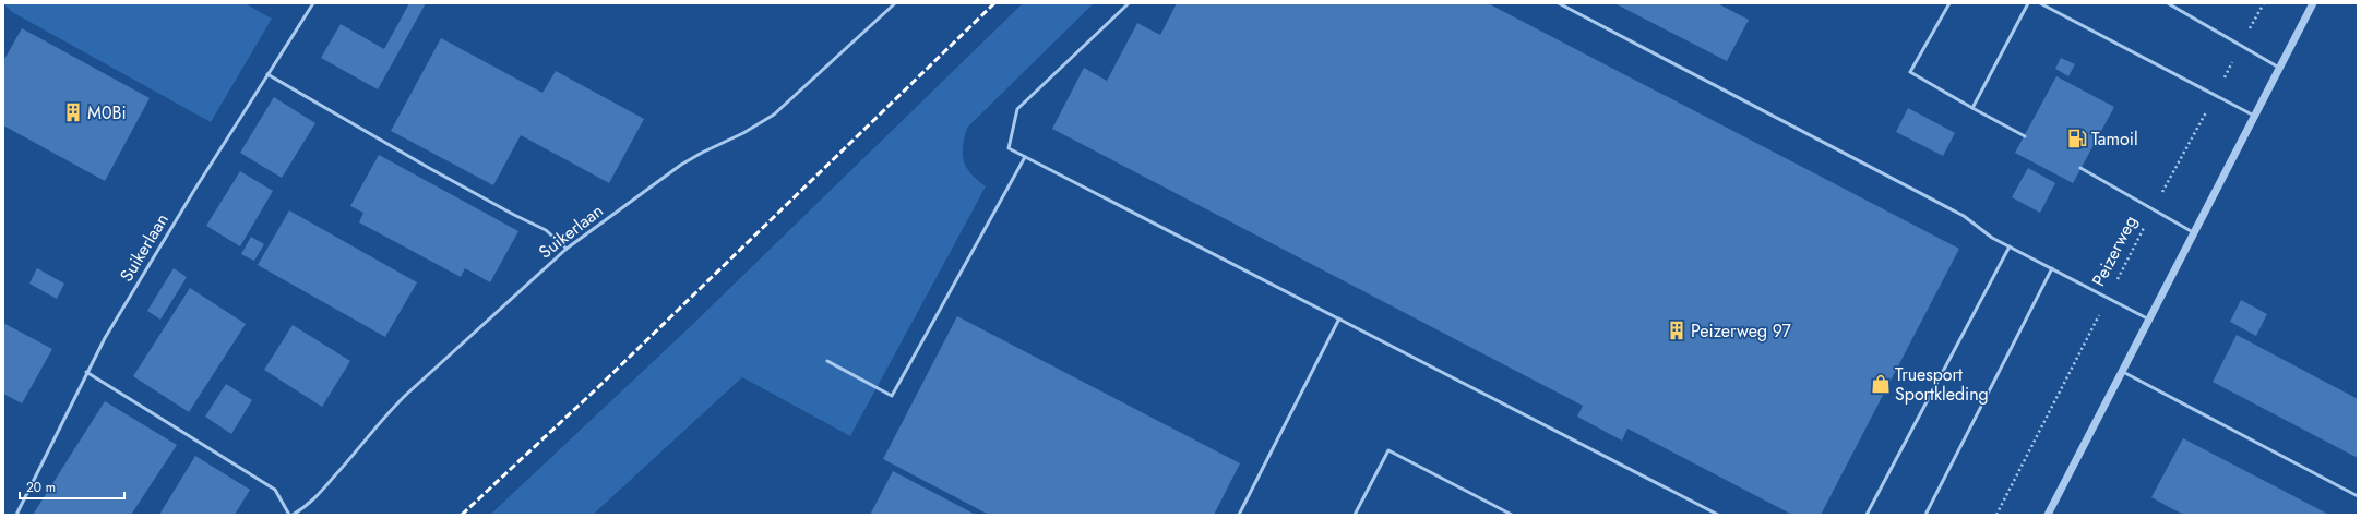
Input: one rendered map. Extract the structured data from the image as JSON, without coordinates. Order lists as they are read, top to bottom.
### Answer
{
  "streets": {
    "lane": ["Suikerlaan"],
    "path": ["Peizerweg"]
  },
  "places": {
    "building": ["M0Bi", "Peizerweg 97"],
    "fuel station": ["Tamoil"],
    "shop": ["Truesport Sportkleding"]
  },
  "scale_bar": "20 m"
}
